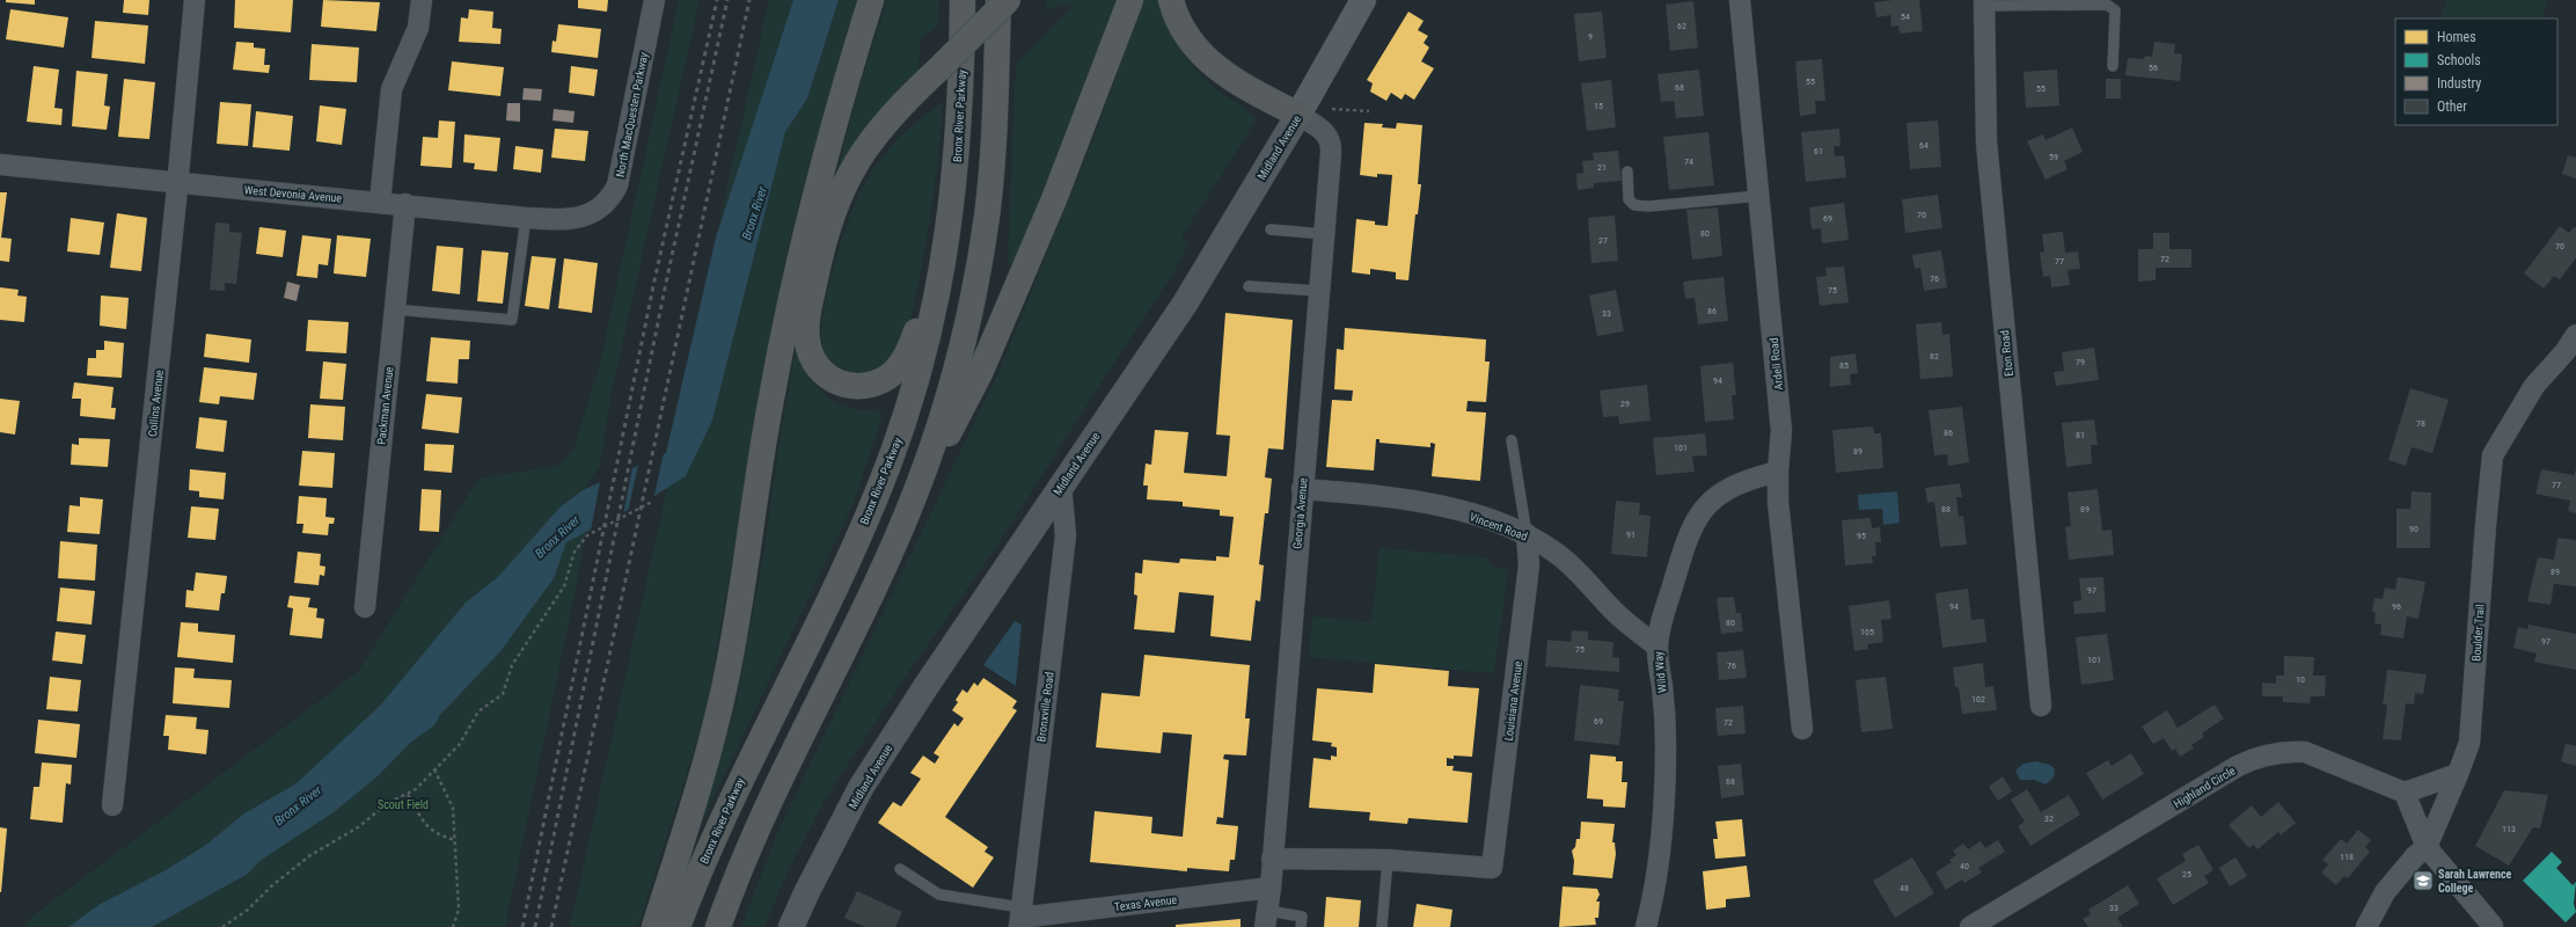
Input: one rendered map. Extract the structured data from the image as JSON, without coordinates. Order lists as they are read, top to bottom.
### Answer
{
  "streets": {
    "highway": ["Bronx River Parkway"],
    "main road": ["Midland Avenue"],
    "street": [
      "North MacQuesten Parkway",
      "West Devonia Avenue",
      "Eton Road",
      "Ardell Road",
      "Collins Avenue",
      "Packman Avenue",
      "Georgia Avenue",
      "Vincent Road",
      "Boulder Trail",
      "Wild Way",
      "Louisiana Avenue",
      "Bronxville Road",
      "Highland Circle",
      "Texas Avenue"
    ]
  },
  "crossings": [
    ["North MacQuesten Parkway", "West Devonia Avenue"],
    ["Midland Avenue", "Georgia Avenue"],
    ["Midland Avenue", "Bronxville Road"],
    ["West Devonia Avenue", "Collins Avenue"],
    ["West Devonia Avenue", "Packman Avenue"],
    ["Ardell Road", "Wild Way"],
    ["Georgia Avenue", "Vincent Road"],
    ["Georgia Avenue", "Texas Avenue"],
    ["Vincent Road", "Wild Way"],
    ["Vincent Road", "Louisiana Avenue"],
    ["Bronxville Road", "Texas Avenue"]
  ],
  "water": ["Bronx River"],
  "parks": ["Scout Field"],
  "places": {
    "school or university": ["Sarah Lawrence College"]
  },
  "house_numbers": [
    "54",
    "62",
    "9",
    "56",
    "55",
    "68",
    "55",
    "15",
    "64",
    "61",
    "59",
    "74",
    "21",
    "70",
    "69",
    "80",
    "27",
    "70",
    "72",
    "77",
    "76",
    "75",
    "86",
    "33",
    "82",
    "79",
    "85",
    "94",
    "29",
    "78",
    "86",
    "81",
    "101",
    "89",
    "77",
    "88",
    "89",
    "90",
    "91",
    "95",
    "89",
    "97",
    "94",
    "96",
    "80",
    "105",
    "97",
    "75",
    "101",
    "76",
    "10",
    "102",
    "69",
    "72",
    "68",
    "32",
    "113",
    "118",
    "40",
    "25",
    "48",
    "33"
  ],
  "legend": [
    "Homes",
    "Schools",
    "Industry",
    "Other"
  ]
}
